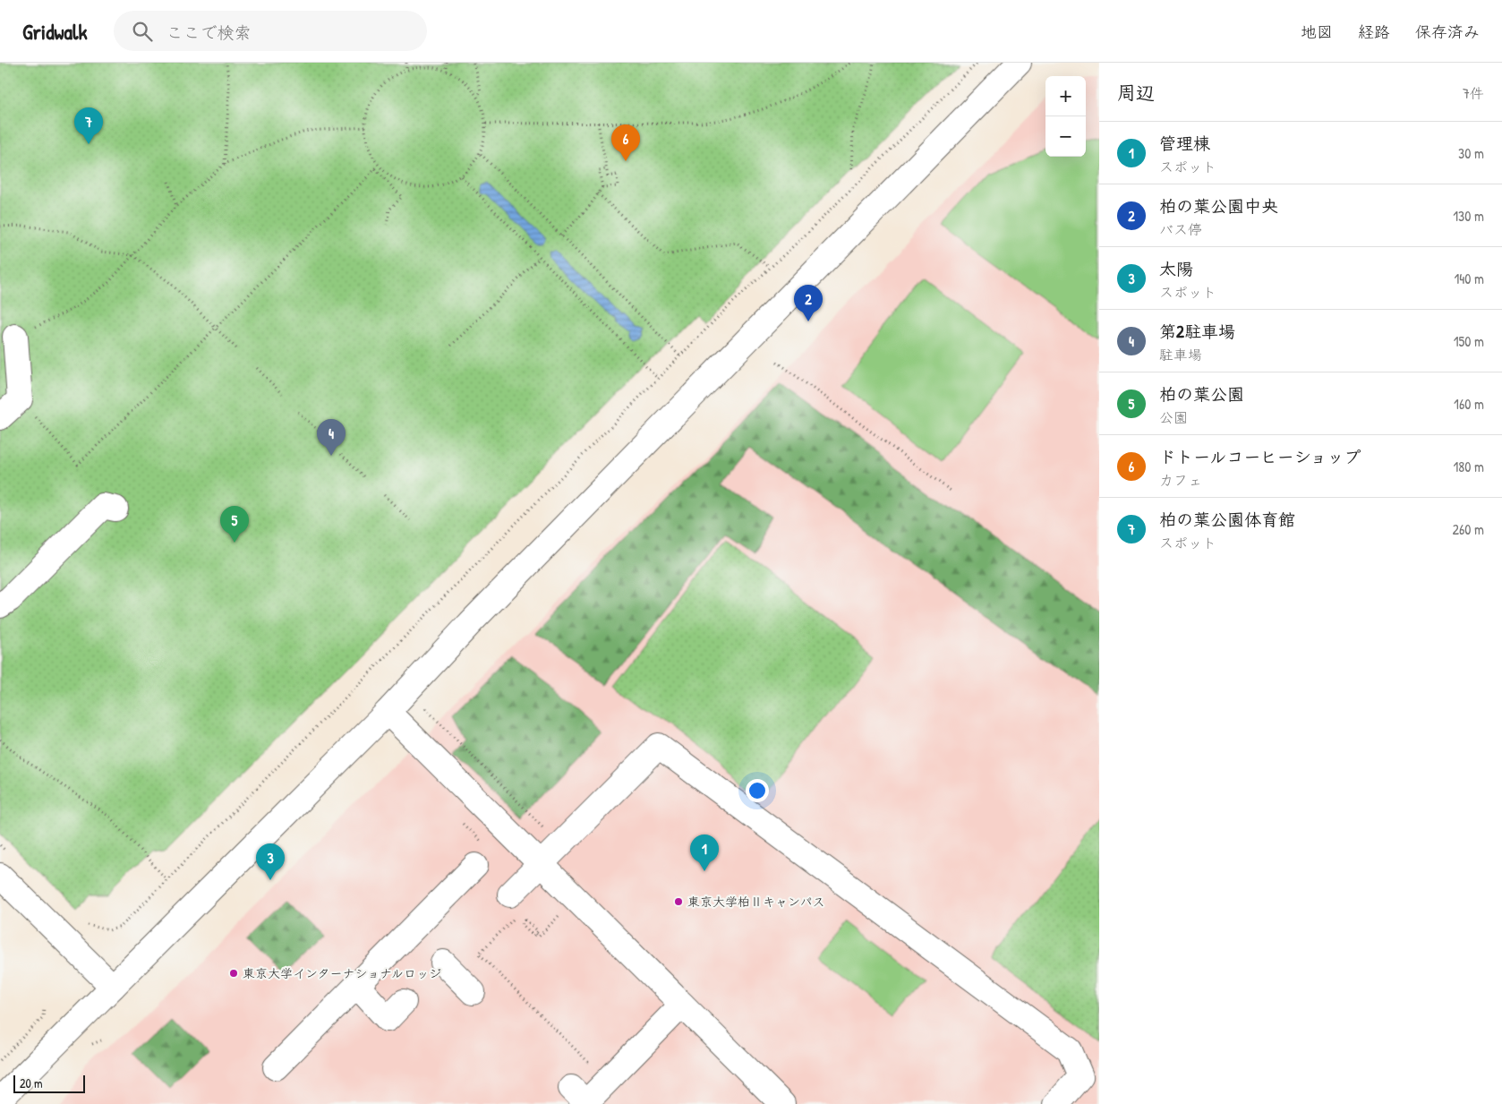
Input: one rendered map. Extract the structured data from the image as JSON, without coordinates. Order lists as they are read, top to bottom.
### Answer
{
  "places": ["東京大学柏Ⅱキャンパス", "東京大学インターナショナルロッジ"],
  "scale_bar": "20 m",
  "page": {
    "header": "Gridwalk",
    "search": "ここで検索",
    "nav": ["地図", "経路", "保存済み"],
    "heading": ["周辺", "7件"],
    "map_buttons": ["+", "−"],
    "pins": [
      "7",
      "6",
      "2",
      "4",
      "5",
      "1",
      "3"
    ],
    "list": [
      {
        "mark": "1",
        "name": "管理棟",
        "note": "スポット",
        "value": "30 m"
      },
      {
        "mark": "2",
        "name": "柏の葉公園中央",
        "note": "バス停",
        "value": "130 m"
      },
      {
        "mark": "3",
        "name": "太陽",
        "note": "スポット",
        "value": "140 m"
      },
      {
        "mark": "4",
        "name": "第2駐車場",
        "note": "駐車場",
        "value": "150 m"
      },
      {
        "mark": "5",
        "name": "柏の葉公園",
        "note": "公園",
        "value": "160 m"
      },
      {
        "mark": "6",
        "name": "ドトールコーヒーショップ",
        "note": "カフェ",
        "value": "180 m"
      },
      {
        "mark": "7",
        "name": "柏の葉公園体育館",
        "note": "スポット",
        "value": "260 m"
      }
    ],
    "scale": "20 m"
  }
}
